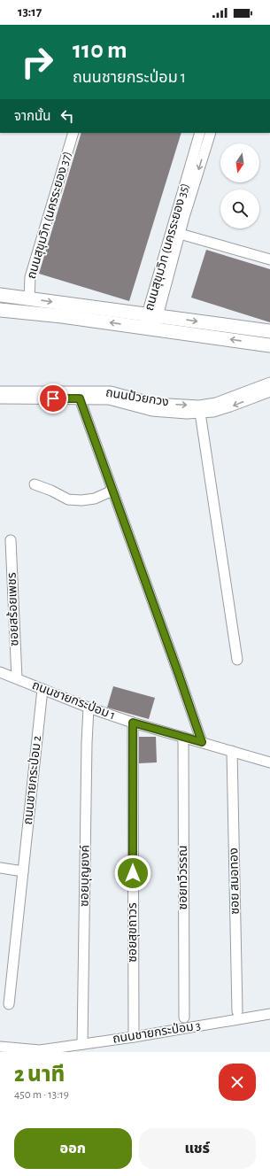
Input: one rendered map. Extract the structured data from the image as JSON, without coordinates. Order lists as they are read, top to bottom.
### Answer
{
  "streets": {
    "street": [
      "ถนนสุขุมวิท (นครระยอง 37)",
      "ถนนสุขุมวิท (นครระยอง 35)",
      "ถนนป้วยกวง",
      "ซอยสร้อยเพชร",
      "ถนนชายกระป่อม 1",
      "ถนนชายกระป่อม 2",
      "ซอยบุญยงค์",
      "ซอยทวีวรรณ",
      "ซอย สมอทอง",
      "ซอยสุขถาวร",
      "ถนนชายกระป่อม 3"
    ]
  },
  "crossings": [
    ["ซอยสร้อยเพชร", "ถนนชายกระป่อม 1"],
    ["ถนนชายกระป่อม 1", "ถนนชายกระป่อม 2"],
    ["ถนนชายกระป่อม 1", "ซอยบุญยงค์"],
    ["ถนนชายกระป่อม 1", "ซอยทวีวรรณ"],
    ["ถนนชายกระป่อม 1", "ซอย สมอทอง"],
    ["ถนนชายกระป่อม 1", "ซอยสุขถาวร"],
    ["ซอยบุญยงค์", "ถนนชายกระป่อม 3"],
    ["ซอยสุขถาวร", "ถนนชายกระป่อม 3"]
  ],
  "north": "bottom",
  "page": {
    "status": "13:17",
    "turn": ["110 m", "ถนนชายกระป่อม 1"],
    "then": "จากนั้น",
    "heading": ["2 นาที", "450 m · 13:19"],
    "buttons": ["ออก", "แชร์"]
  }
}
